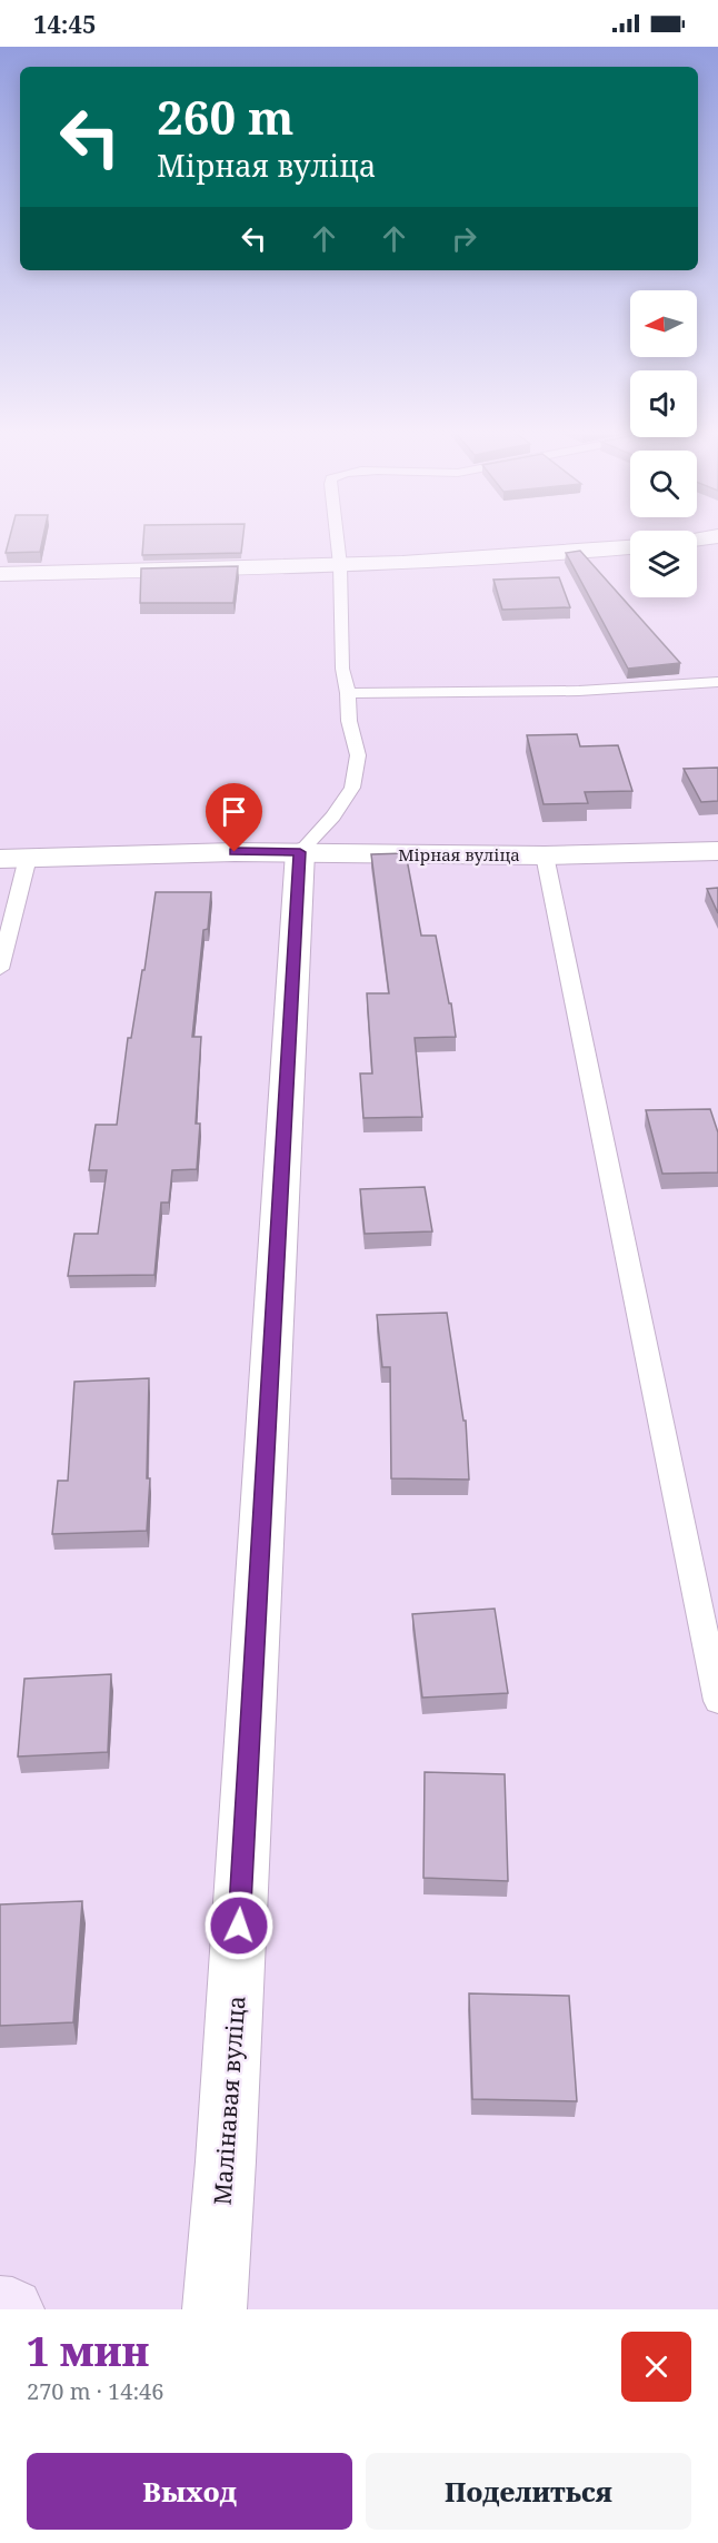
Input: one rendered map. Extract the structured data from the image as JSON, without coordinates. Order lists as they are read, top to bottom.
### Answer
{
  "streets": {
    "street": ["Мірная вуліца", "Малінавая вуліца"]
  },
  "crossings": [
    ["Мірная вуліца", "Малінавая вуліца"]
  ],
  "north": "left",
  "page": {
    "status": "14:45",
    "turn": ["260 m", "Мірная вуліца"],
    "heading": ["1 мин", "270 m · 14:46"],
    "buttons": ["Выход", "Поделиться"]
  }
}
